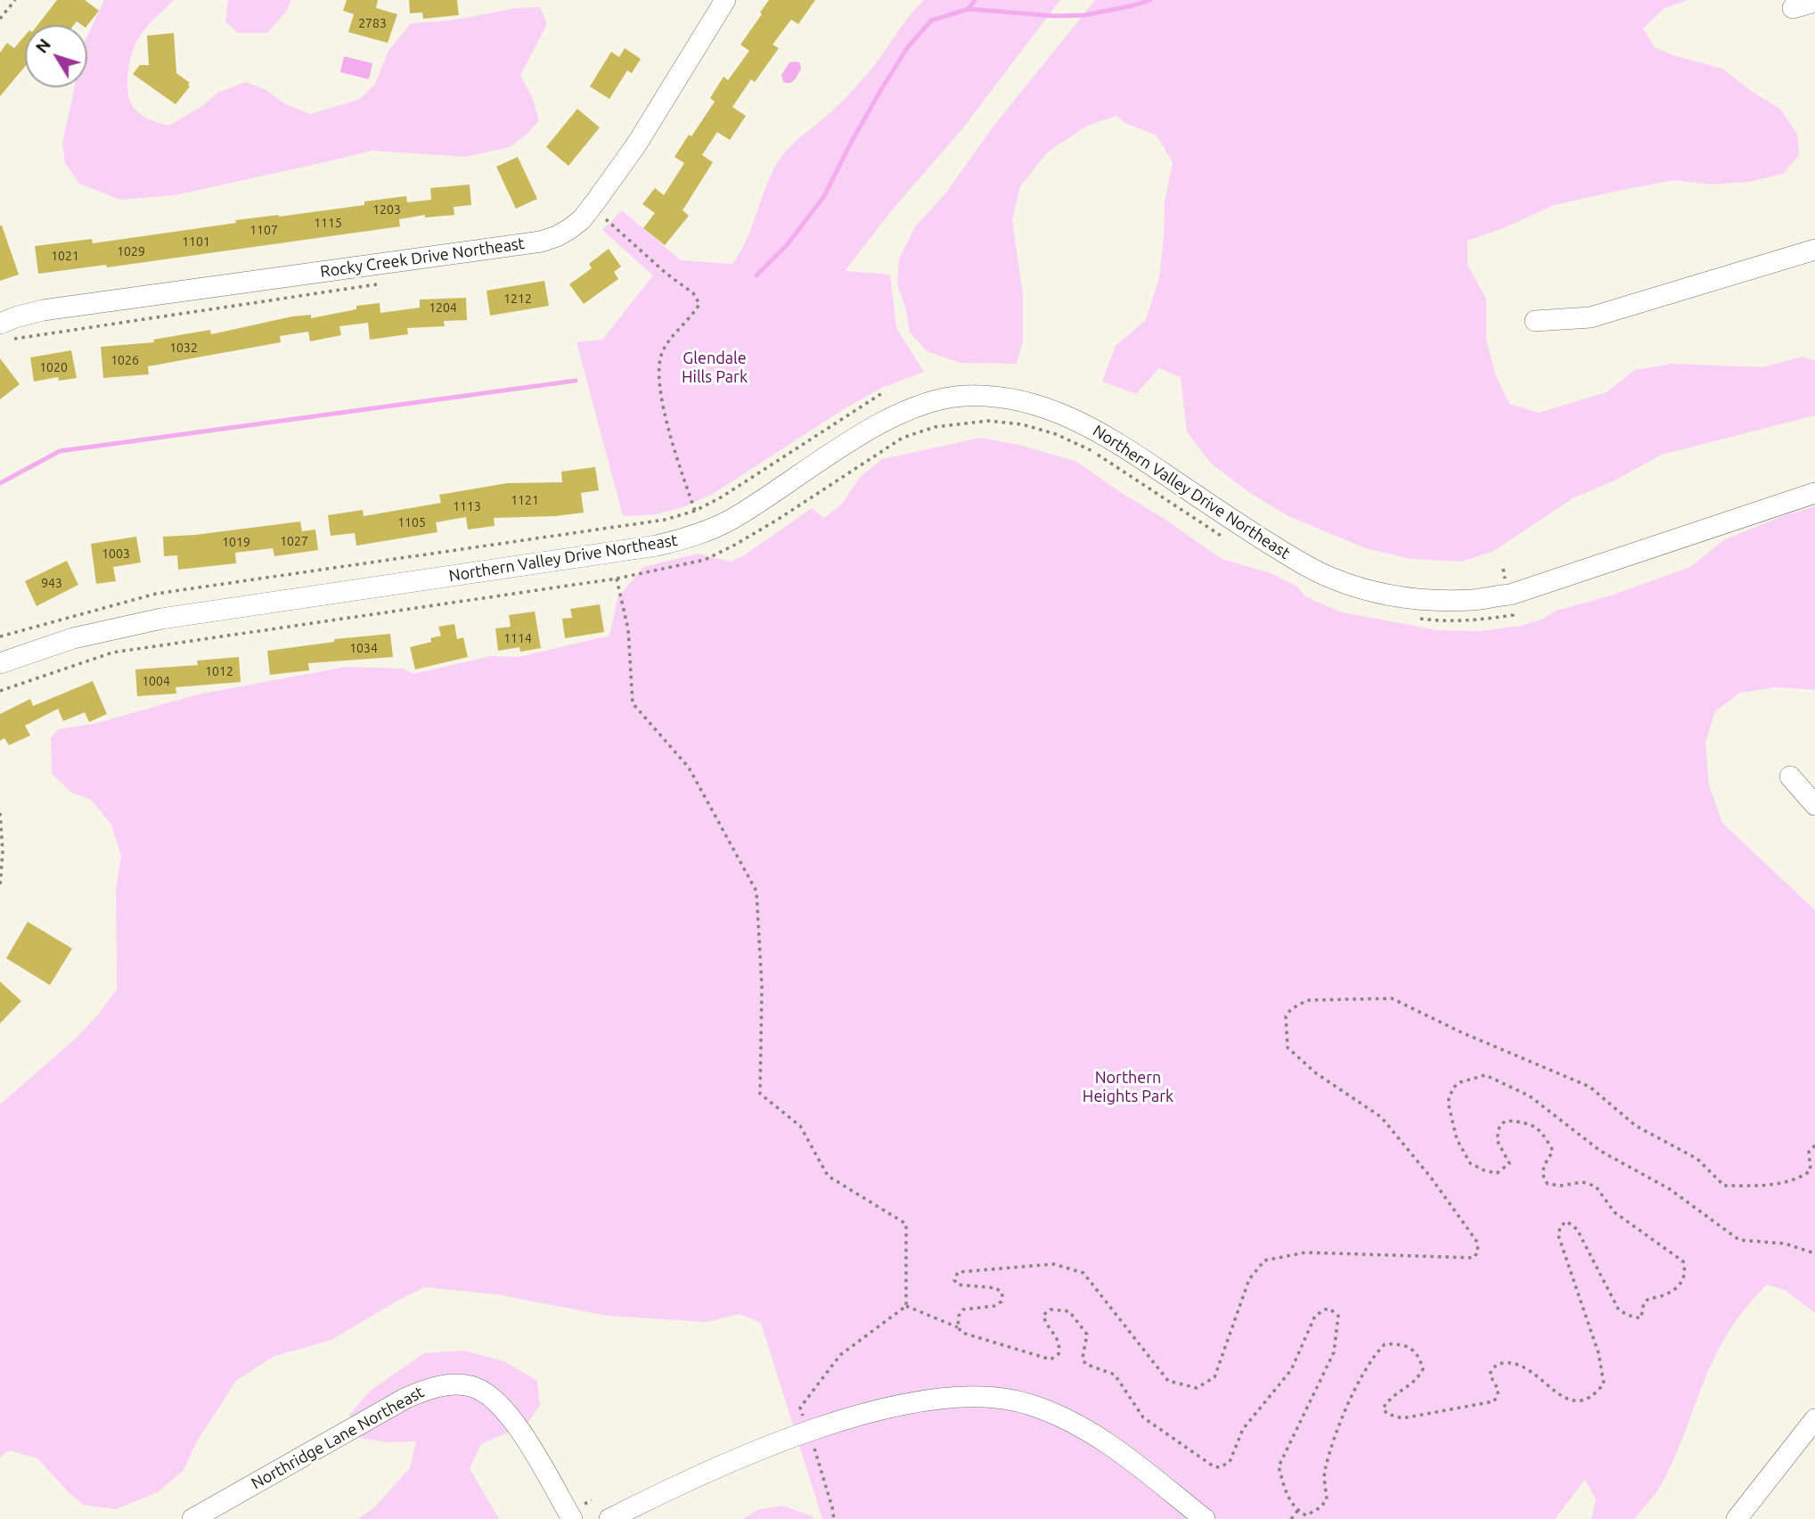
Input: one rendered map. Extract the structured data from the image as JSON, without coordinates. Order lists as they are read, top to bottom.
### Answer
{
  "streets": {
    "street": ["Rocky Creek Drive Northeast", "Northern Valley Drive Northeast", "Northridge Lane Northeast"]
  },
  "parks": ["Glendale Hills Park", "Northern Heights Park"],
  "house_numbers": [
    "2783",
    "1203",
    "1115",
    "1107",
    "1101",
    "1029",
    "1021",
    "1212",
    "1204",
    "1032",
    "1026",
    "1020",
    "1121",
    "1113",
    "1105",
    "1027",
    "1019",
    "1003",
    "943",
    "1114",
    "1034",
    "1012",
    "1004"
  ],
  "north": "top left"
}
